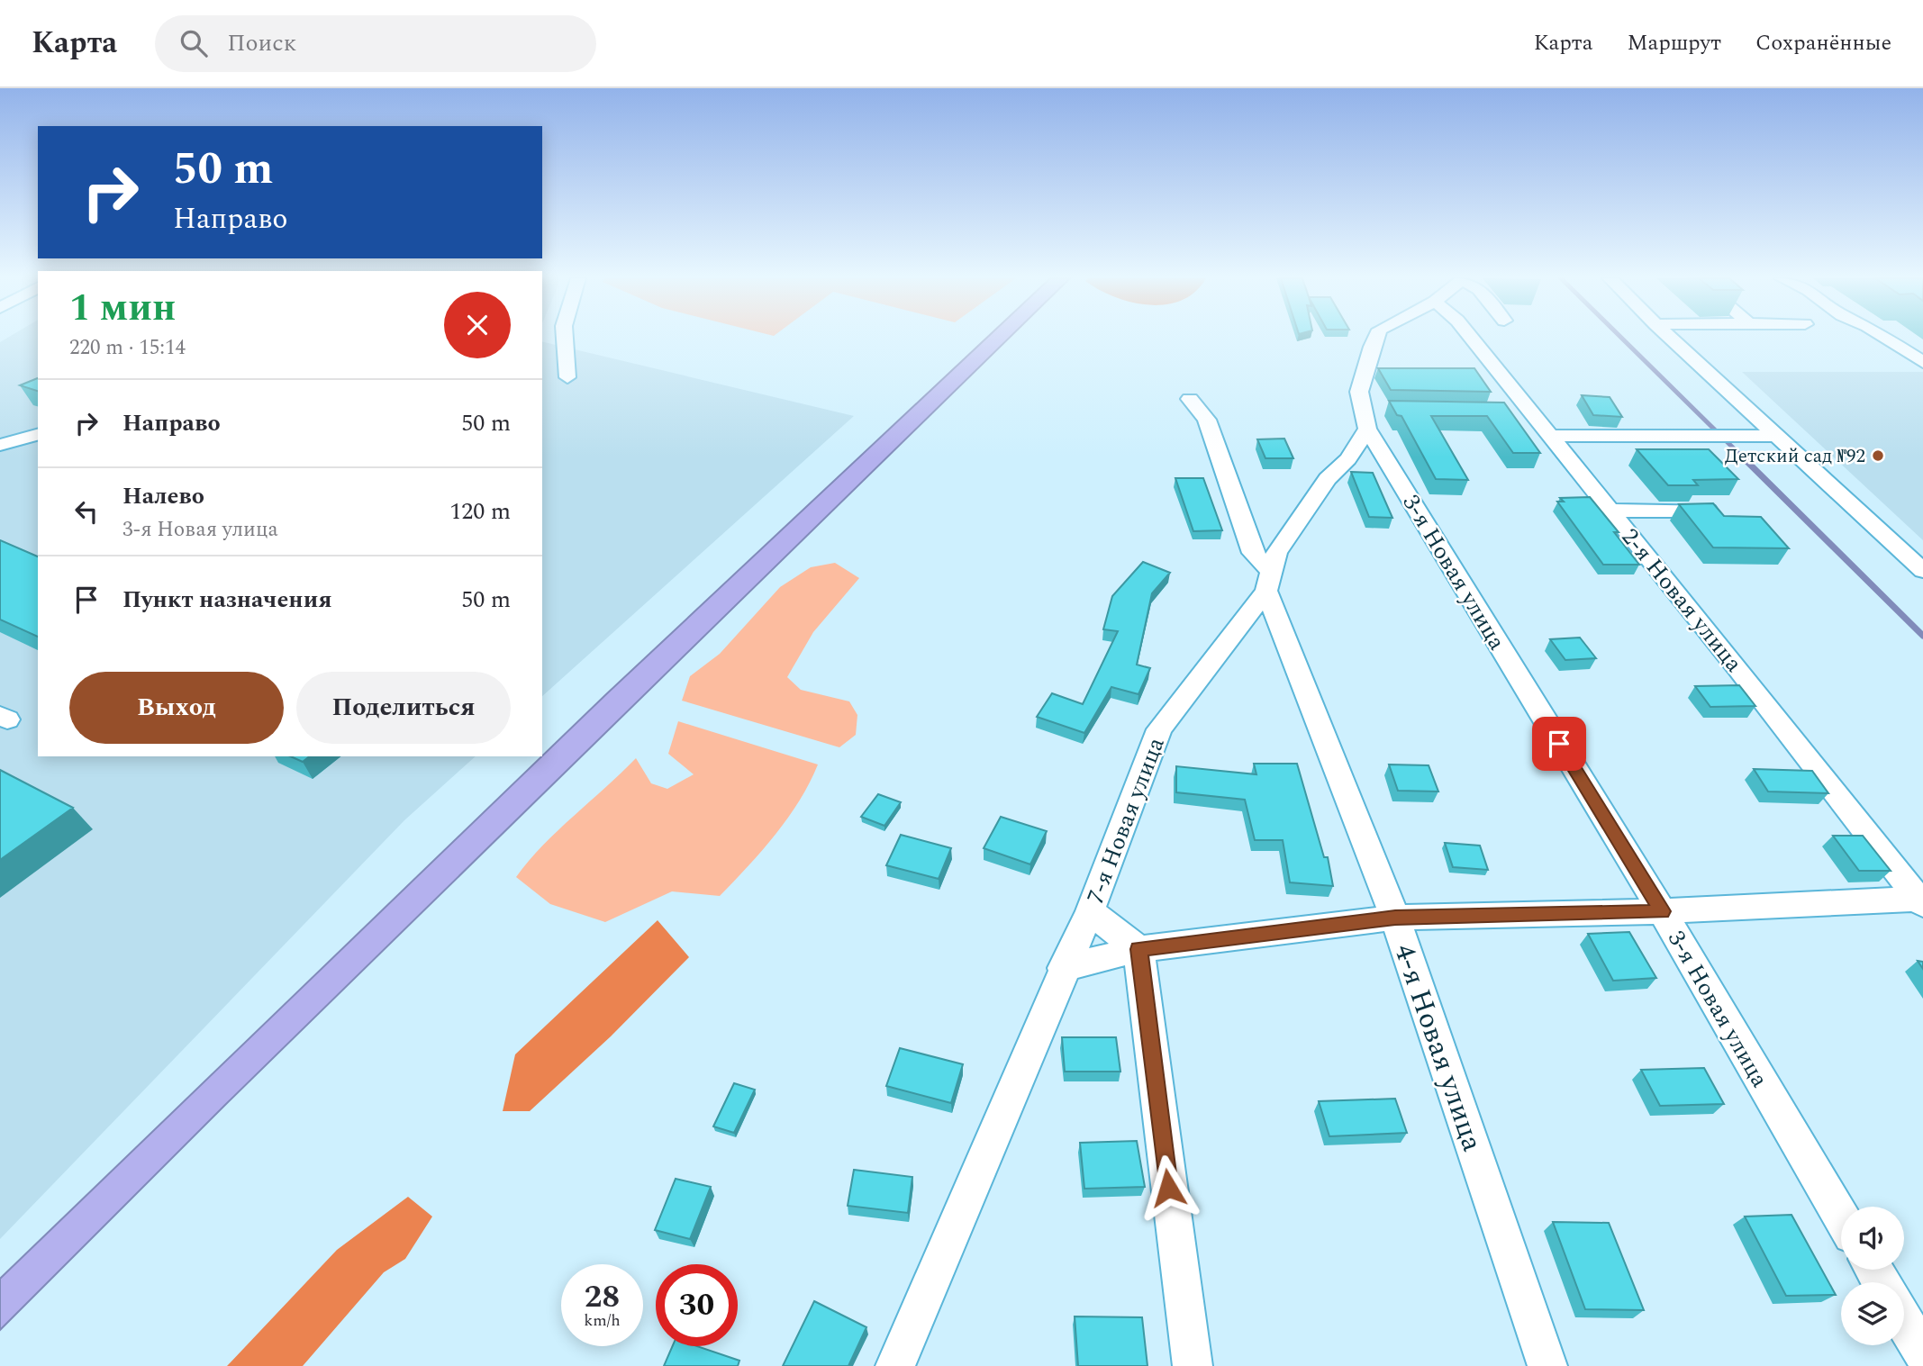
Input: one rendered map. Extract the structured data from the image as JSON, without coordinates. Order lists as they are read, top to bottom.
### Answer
{
  "streets": {
    "street": [
      "3-я Новая улица",
      "2-я Новая улица",
      "7-я Новая улица",
      "4-я Новая улица"
    ]
  },
  "crossings": [
    ["3-я Новая улица", "7-я Новая улица"],
    ["7-я Новая улица", "4-я Новая улица"]
  ],
  "places": ["Детский сад №92"],
  "page": {
    "header": "Карта",
    "search": "Поиск",
    "nav": ["Карта", "Маршрут", "Сохранённые"],
    "turn": ["50 m", "Направо"],
    "heading": ["1 мин", "220 m · 15:14"],
    "list": [
      {
        "name": "Направо",
        "value": "50 m"
      },
      {
        "name": "Налево",
        "note": "3-я Новая улица",
        "value": "120 m"
      },
      {
        "name": "Пункт назначения",
        "value": "50 m"
      }
    ],
    "buttons": ["Выход", "Поделиться"],
    "speed": "28 km/h",
    "limit": "30"
  }
}
